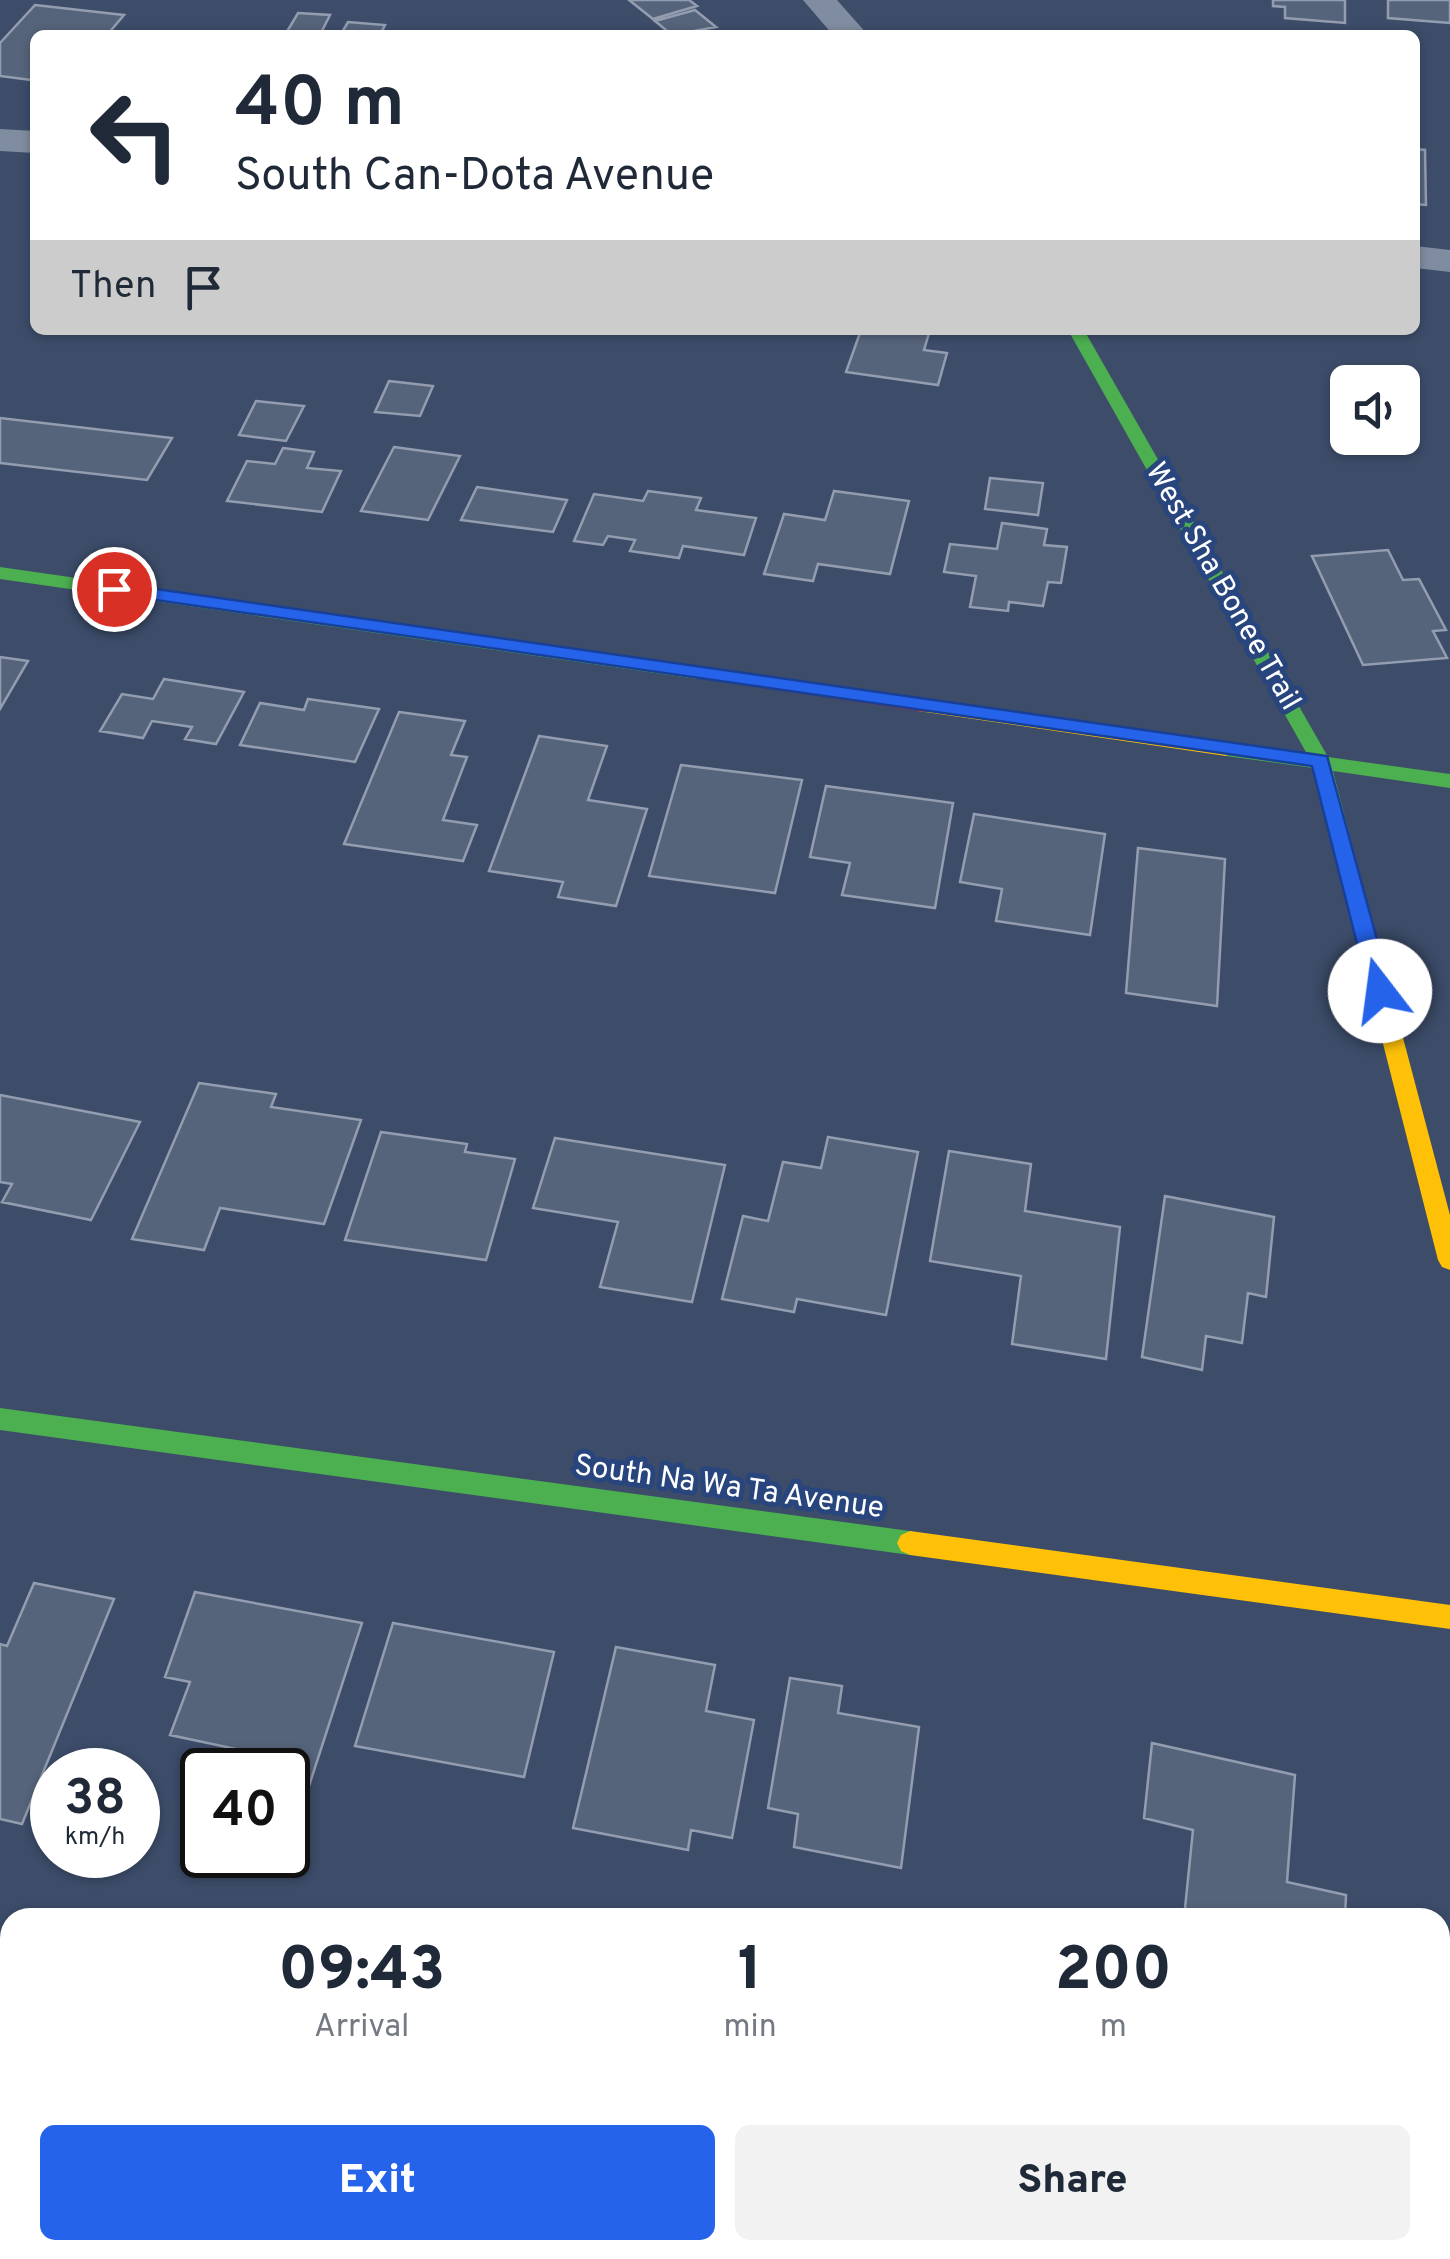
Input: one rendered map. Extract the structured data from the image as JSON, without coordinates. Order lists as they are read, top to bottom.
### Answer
{
  "streets": {
    "street": ["West Sha Bonee Trail", "South Na Wa Ta Avenue"]
  },
  "page": {
    "turn": ["40 m", "South Can-Dota Avenue"],
    "then": "Then",
    "speed": "38 km/h",
    "limit": "40",
    "eta": [
      "09:43",
      "Arrival",
      "1",
      "min",
      "200",
      "m"
    ],
    "buttons": ["Exit", "Share"]
  }
}
